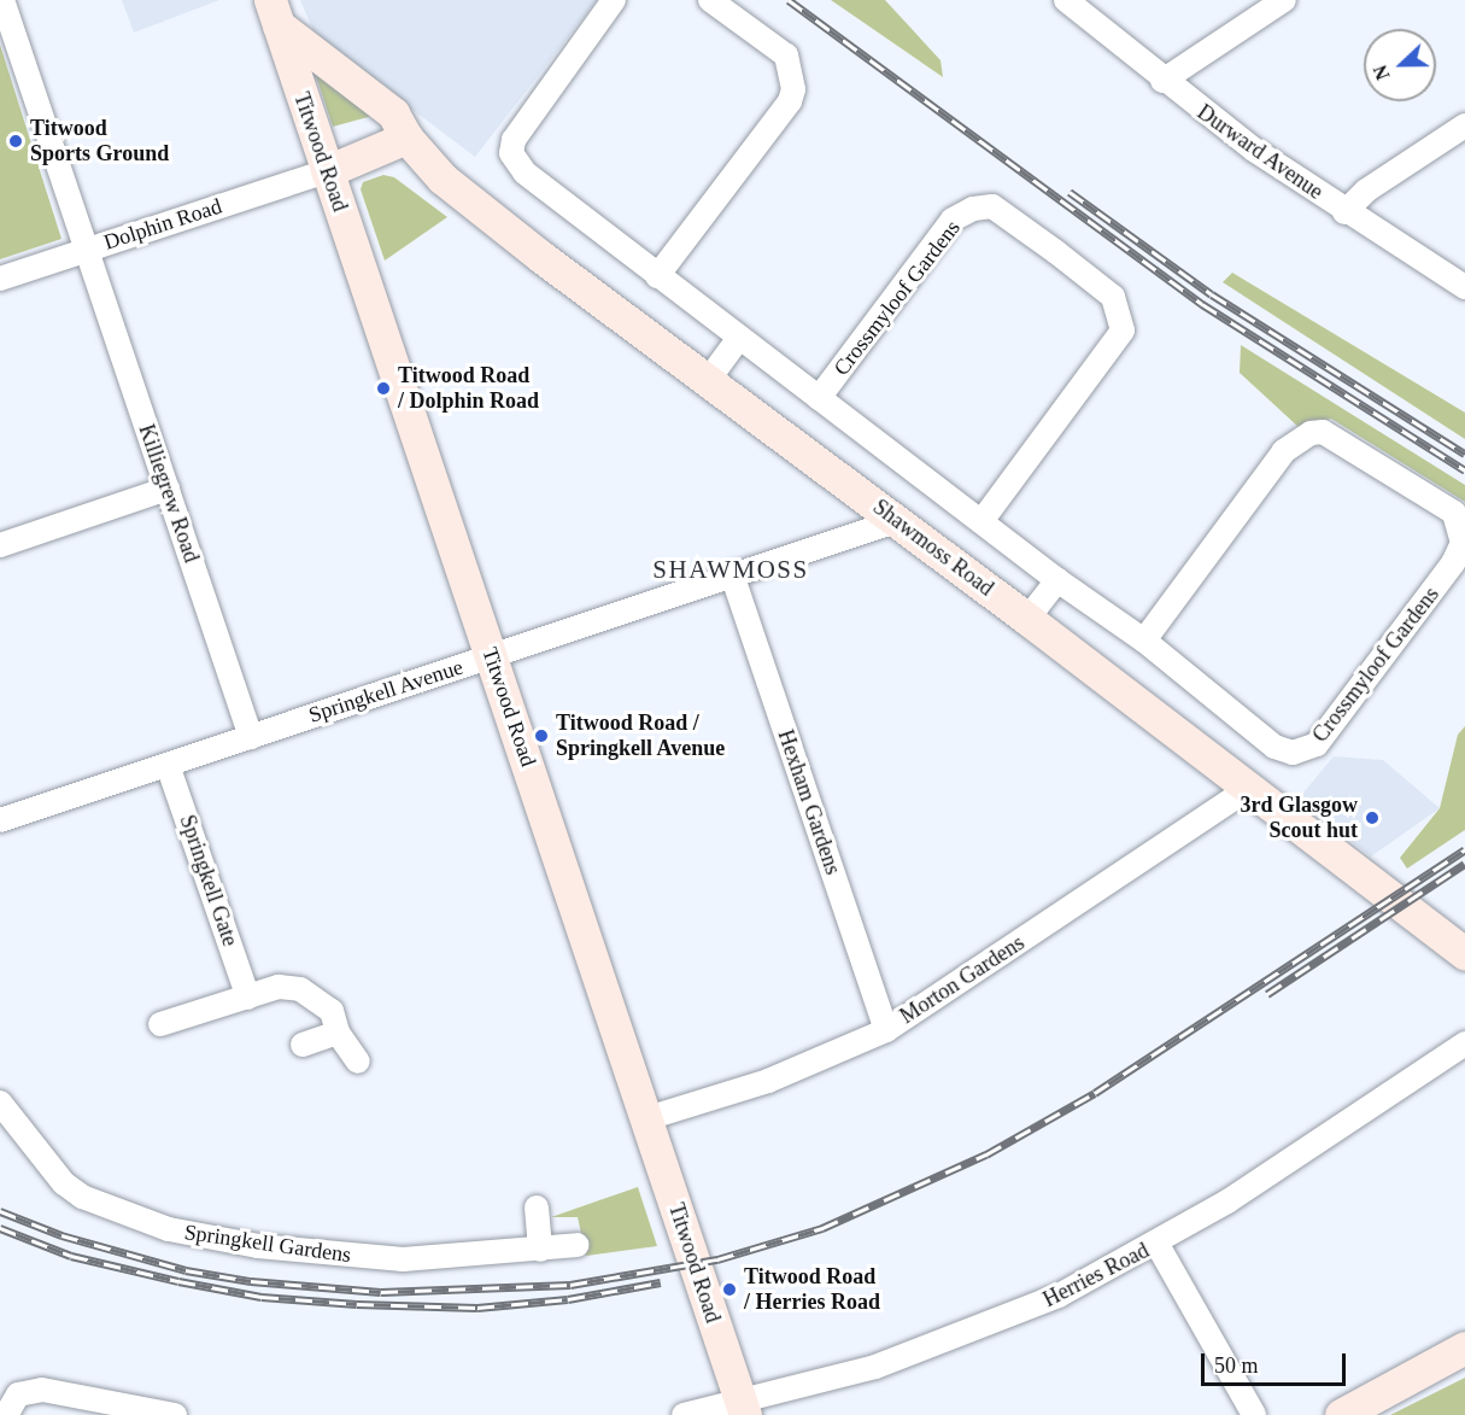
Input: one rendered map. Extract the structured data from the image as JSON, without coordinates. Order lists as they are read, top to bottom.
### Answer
{
  "streets": {
    "street": [
      "Titwood Road",
      "Durward Avenue",
      "Dolphin Road",
      "Crossmyloof Gardens",
      "Killiegrew Road",
      "Shawmoss Road",
      "Springkell Avenue",
      "Hexham Gardens",
      "Springkell Gate",
      "Morton Gardens",
      "Springkell Gardens",
      "Herries Road"
    ]
  },
  "crossings": [
    ["Titwood Road", "Dolphin Road"],
    ["Titwood Road", "Shawmoss Road"],
    ["Titwood Road", "Springkell Avenue"],
    ["Titwood Road", "Morton Gardens"],
    ["Titwood Road", "Herries Road"],
    ["Dolphin Road", "Killiegrew Road"],
    ["Killiegrew Road", "Springkell Avenue"],
    ["Shawmoss Road", "Springkell Avenue"],
    ["Shawmoss Road", "Morton Gardens"],
    ["Springkell Avenue", "Hexham Gardens"],
    ["Springkell Avenue", "Springkell Gate"],
    ["Hexham Gardens", "Morton Gardens"]
  ],
  "districts": ["SHAWMOSS"],
  "places": [
    "Titwood Sports Ground",
    "Titwood Road / Dolphin Road",
    "Titwood Road / Springkell Avenue",
    "3rd Glasgow Scout hut",
    "Titwood Road / Herries Road"
  ],
  "scale_bar": "50 m",
  "north": "left"
}
